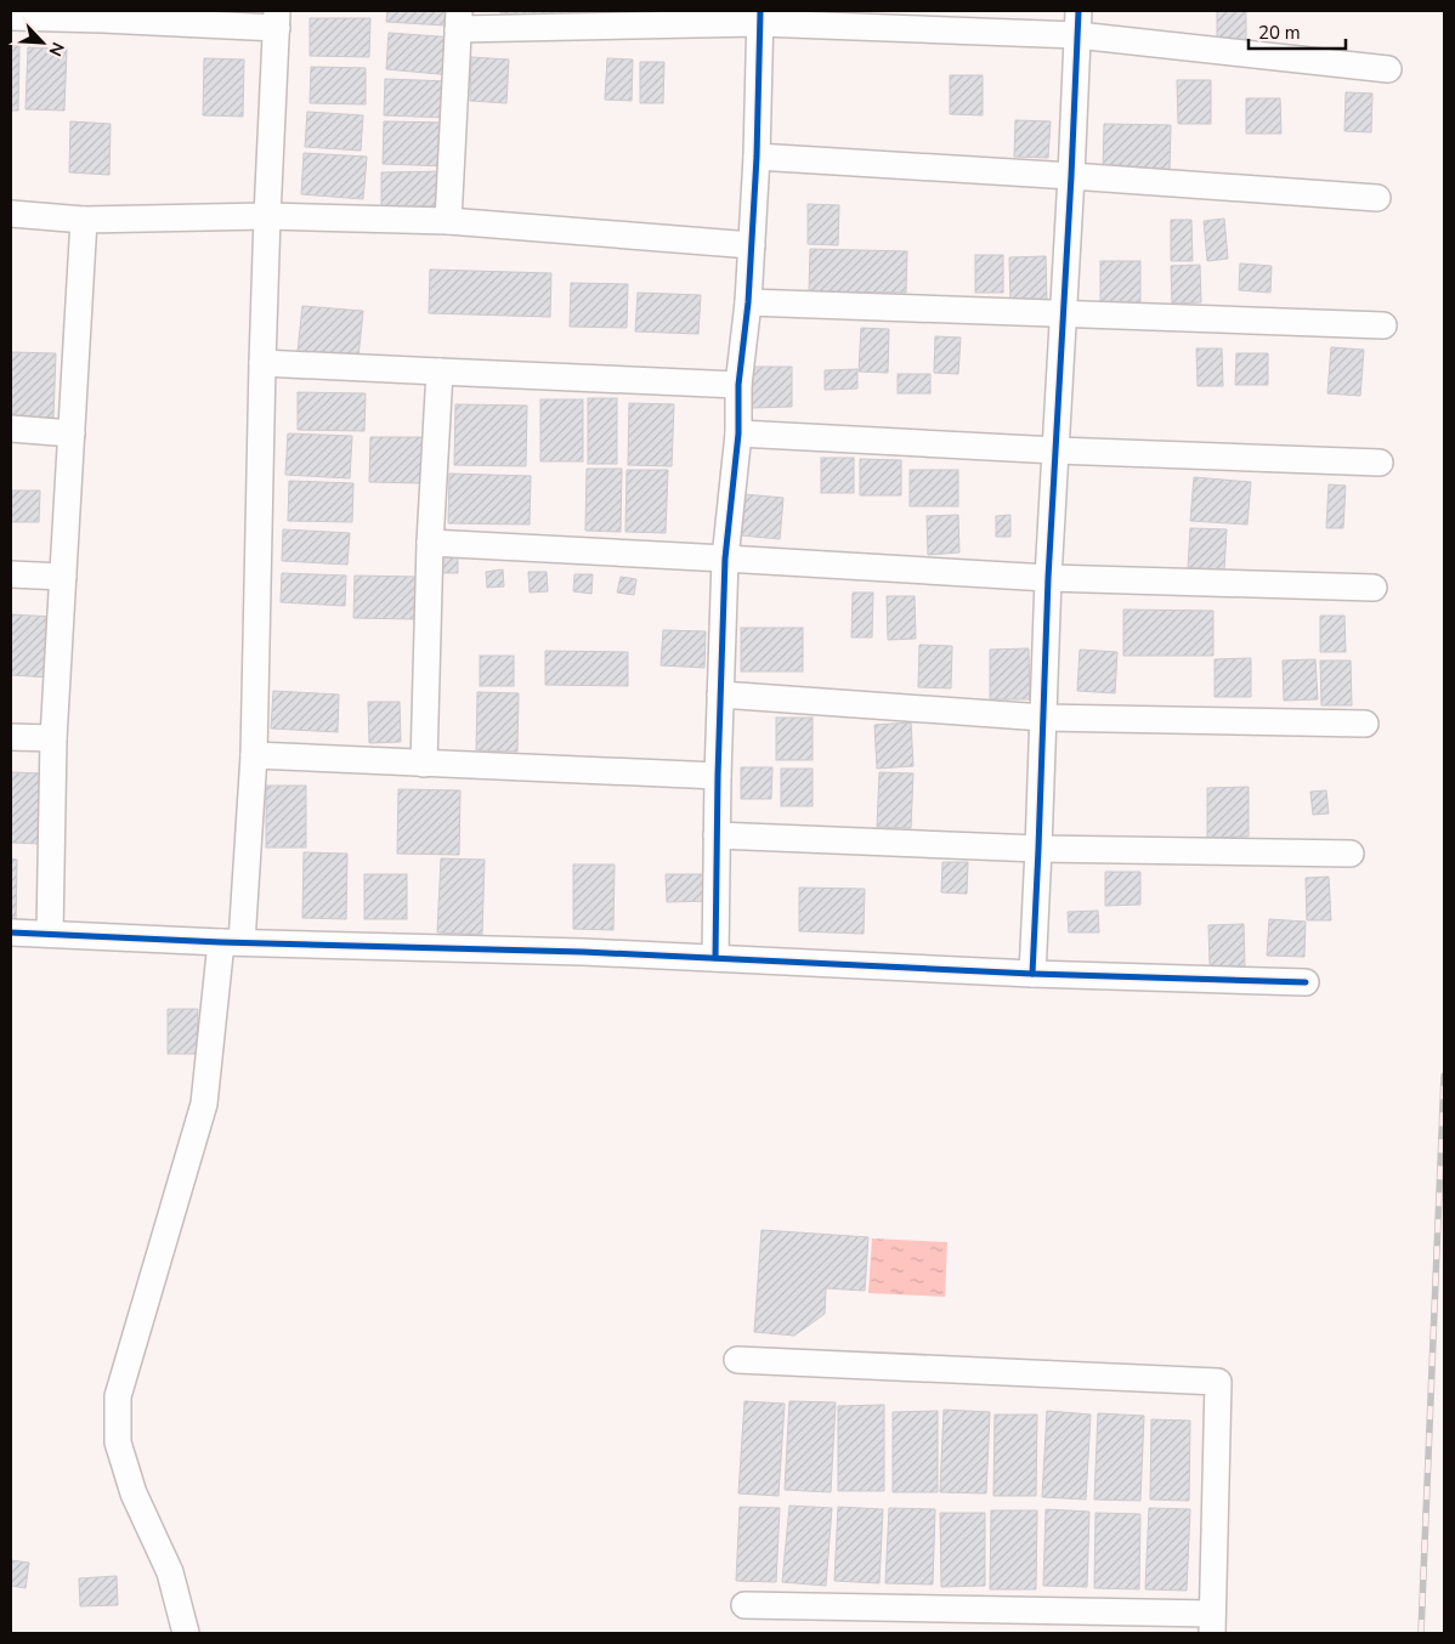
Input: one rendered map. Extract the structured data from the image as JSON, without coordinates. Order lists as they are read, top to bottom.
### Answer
{
  "scale_bar": "20 m",
  "north": "bottom right"
}
